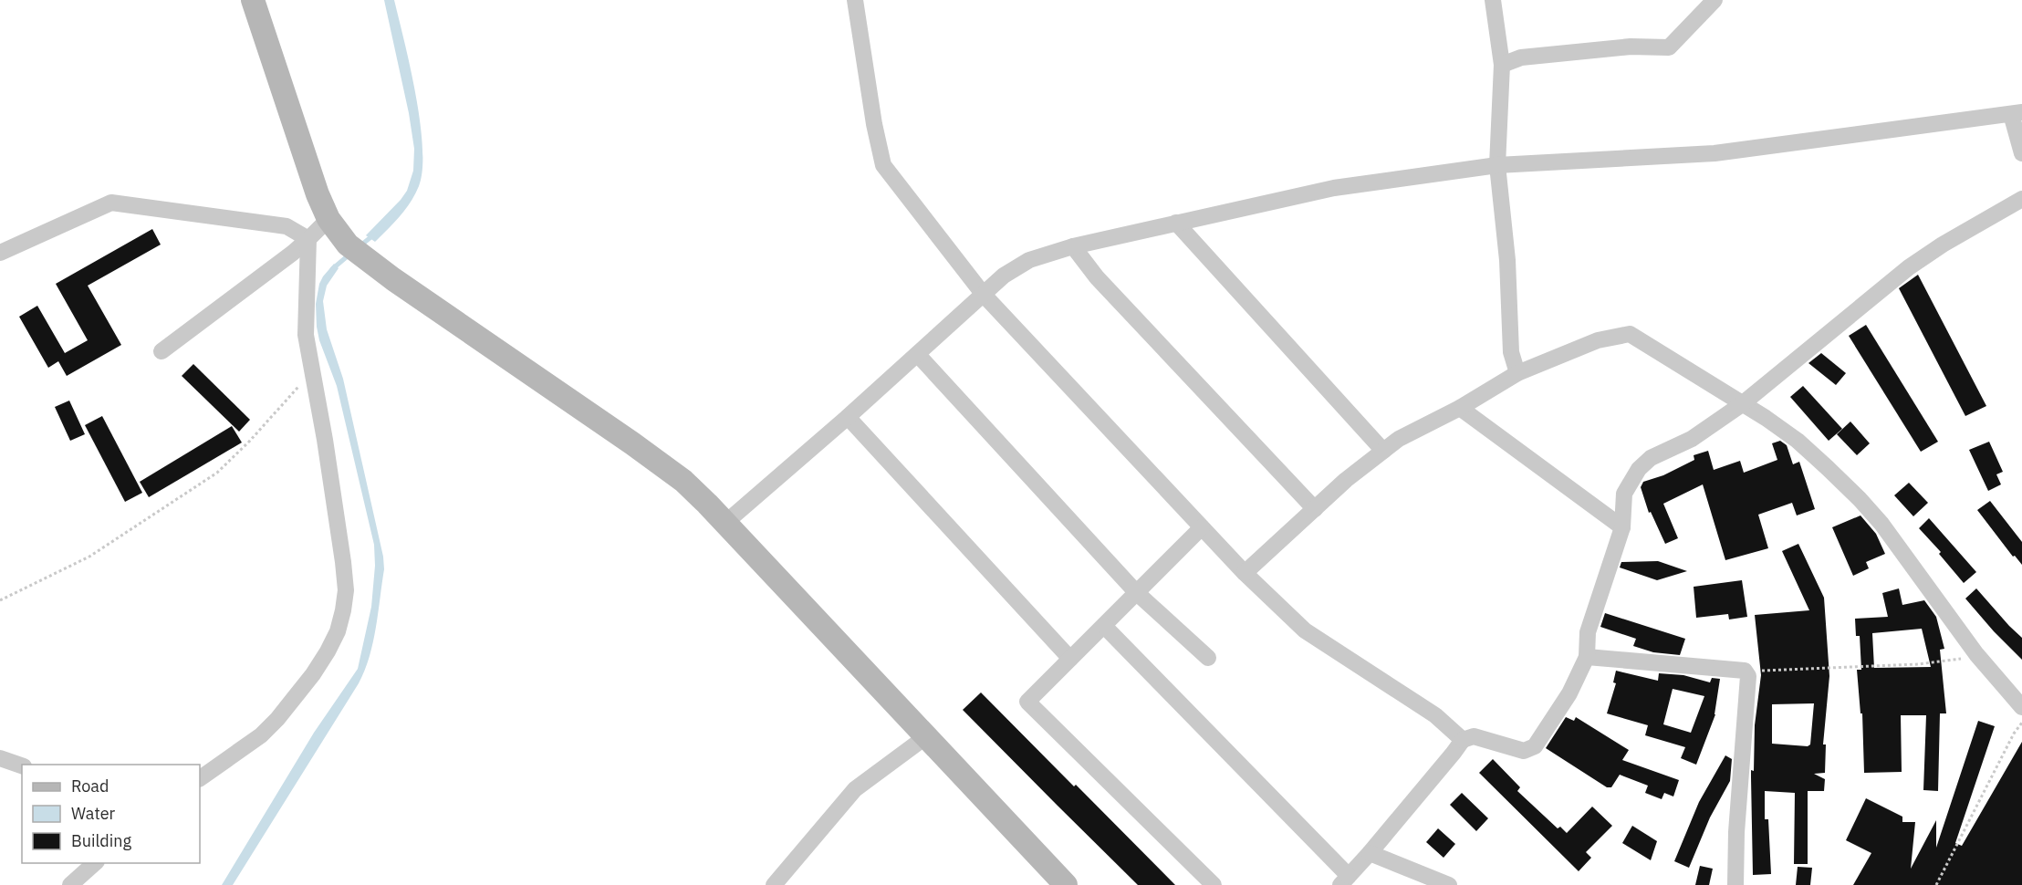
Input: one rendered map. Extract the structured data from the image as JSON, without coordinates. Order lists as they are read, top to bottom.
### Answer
{
  "legend": ["Road", "Water", "Building"]
}
